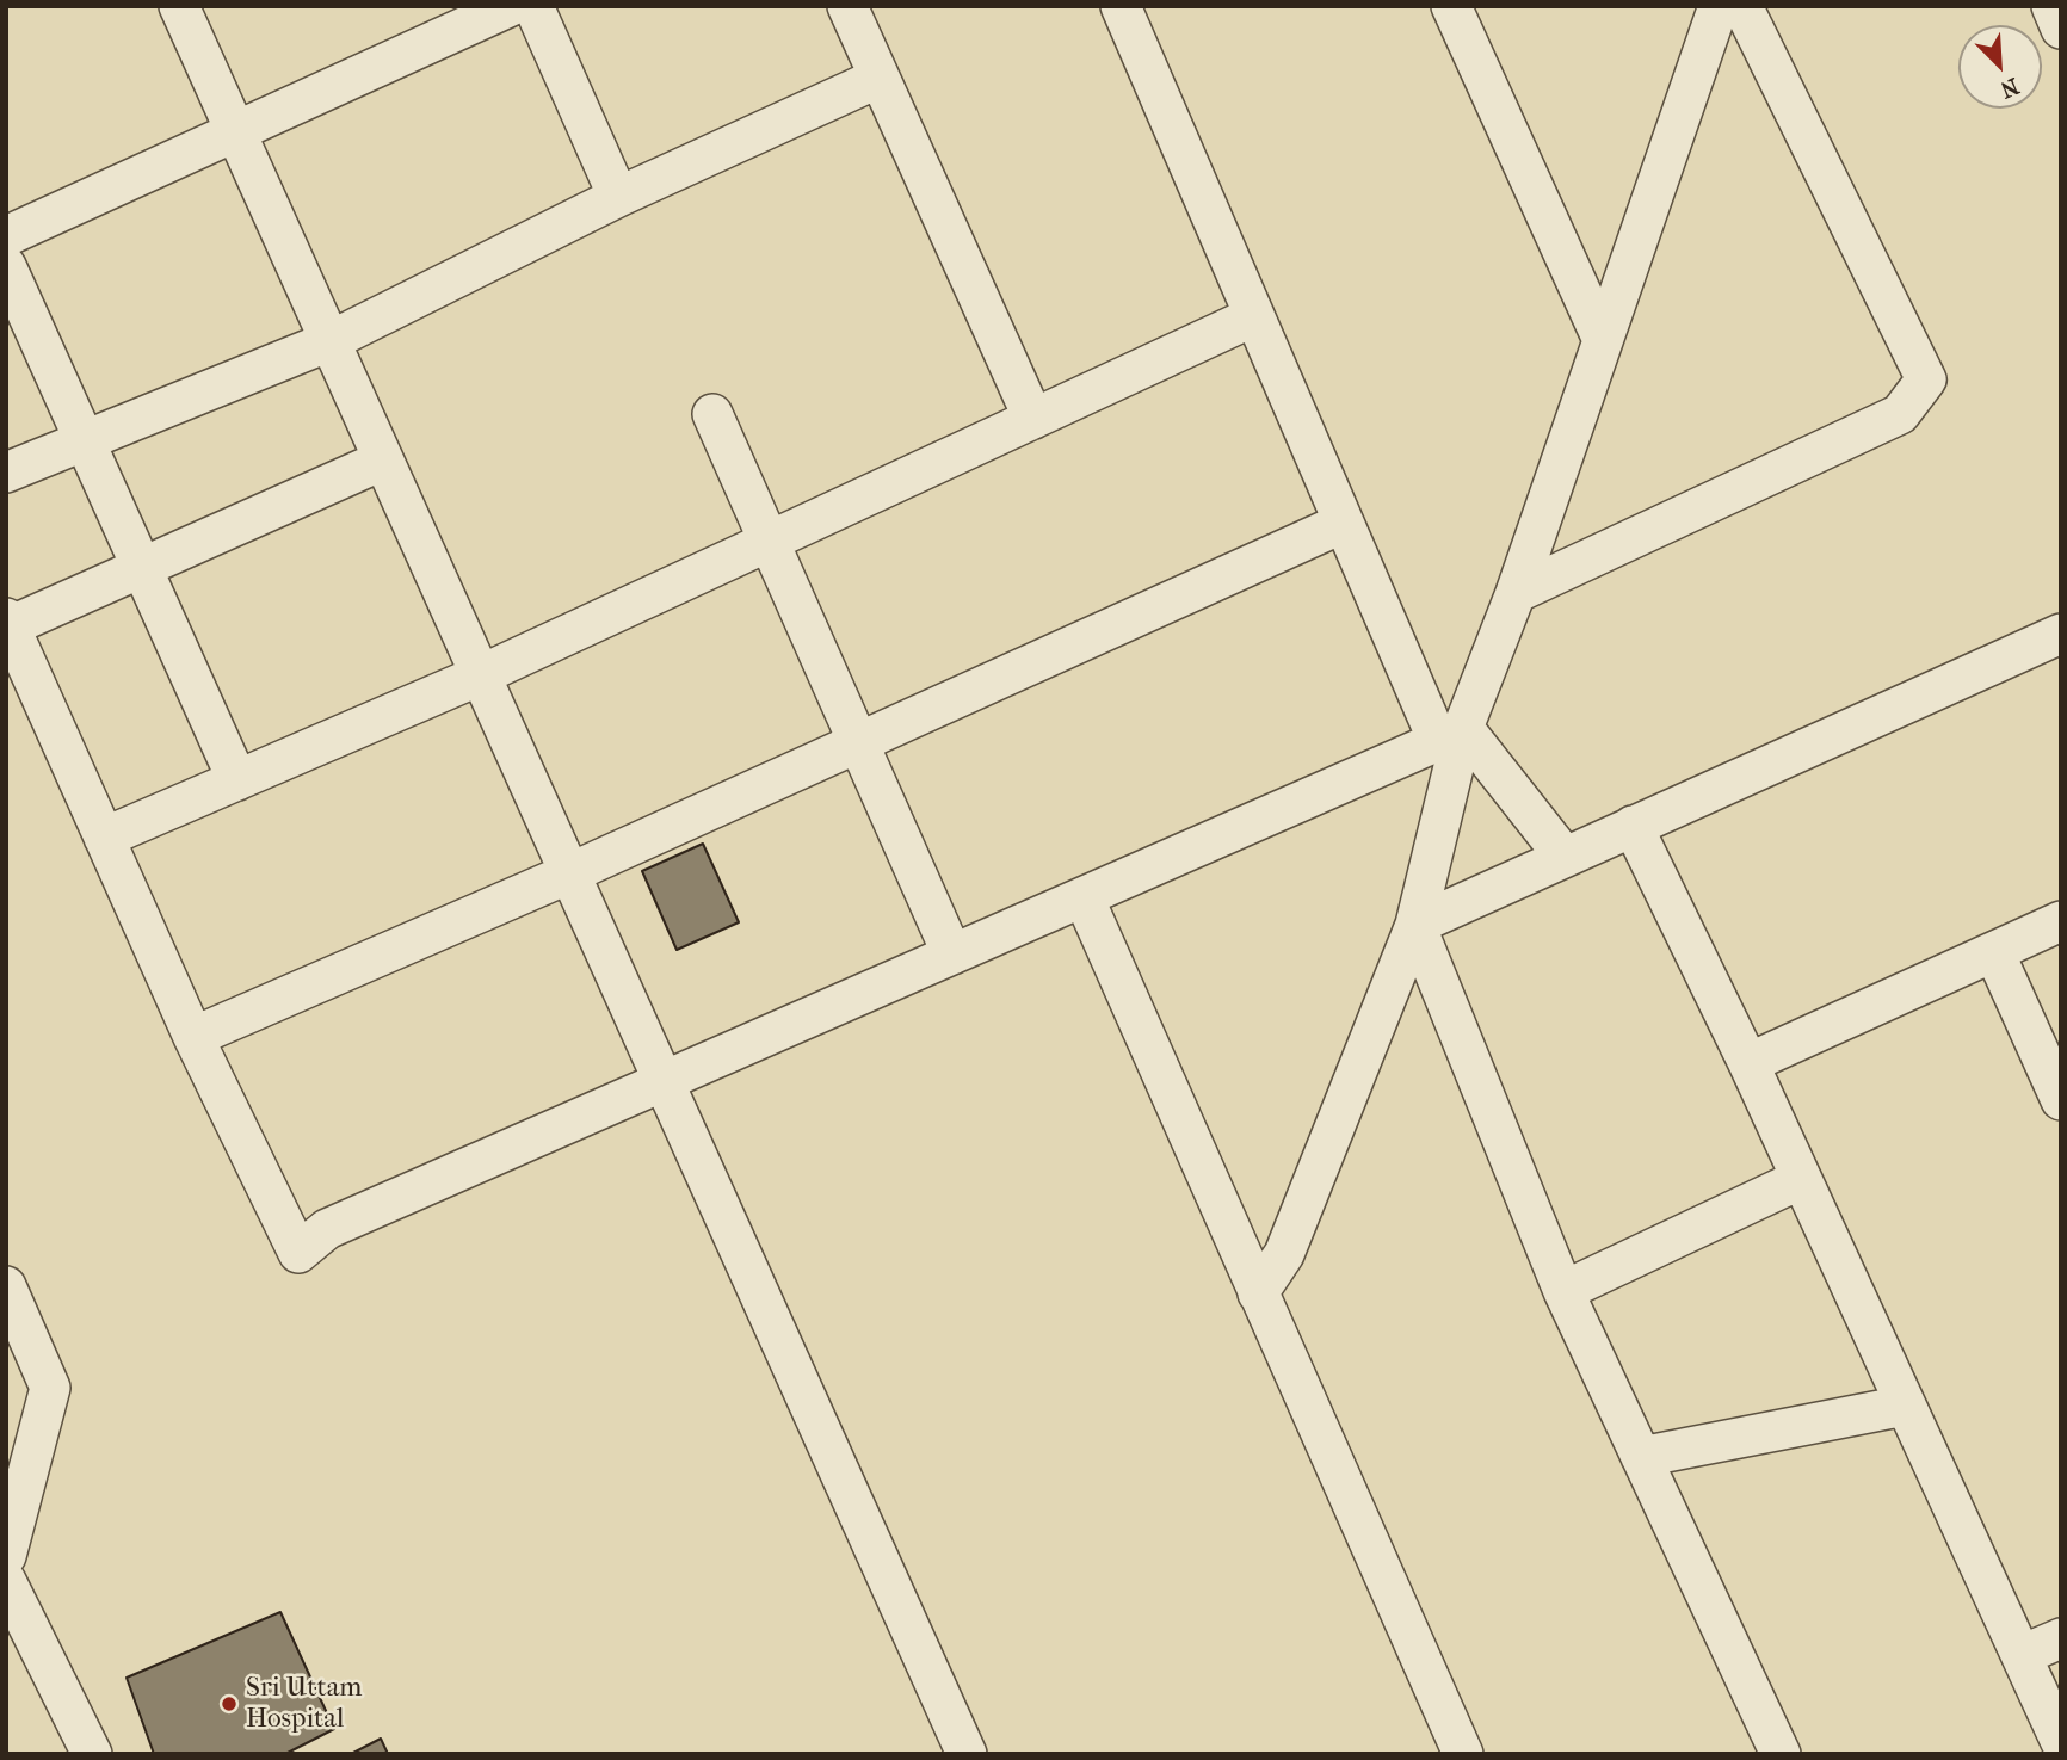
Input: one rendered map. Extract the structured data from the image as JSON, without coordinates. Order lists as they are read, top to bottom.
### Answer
{
  "places": ["Sri Uttam Hospital"],
  "north": "bottom right"
}
